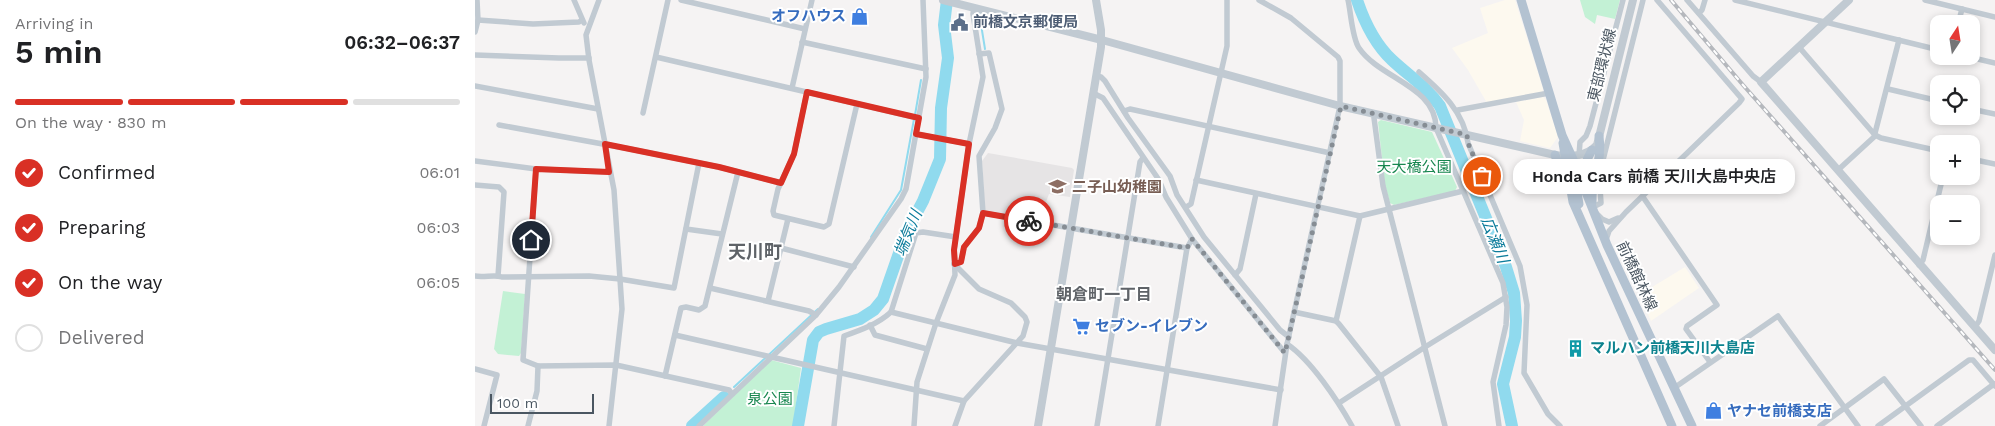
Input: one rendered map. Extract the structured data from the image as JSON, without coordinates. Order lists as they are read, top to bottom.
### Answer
{
  "streets": {
    "main road": ["前橋館林線"],
    "street": ["東部環状線"]
  },
  "districts": ["天川町", "朝倉町一丁目"],
  "water": ["端気川", "広瀬川"],
  "parks": ["天大橋公園", "泉公園"],
  "places": {
    "shop": ["オフハウス", "ヤナセ前橋支店"],
    "public building": ["前橋文京郵便局"],
    "other": ["Honda Cars 前橋 天川大島中央店"],
    "school or university": ["二子山幼稚園"],
    "supermarket": ["セブン-イレブン"],
    "building": ["マルハン前橋天川大島店"]
  },
  "scale_bar": "100 m",
  "north": "top",
  "page": {
    "heading": ["5 min", "Arriving in", "06:32–06:37"],
    "map_buttons": ["+", "−"],
    "bar": "On the way · 830 m",
    "list": [
      ["Confirmed", "06:01"],
      ["Preparing", "06:03"],
      ["On the way", "06:05"],
      "Delivered"
    ],
    "bubble": "Honda Cars 前橋 天川大島中央店",
    "scale": "100 m"
  }
}
